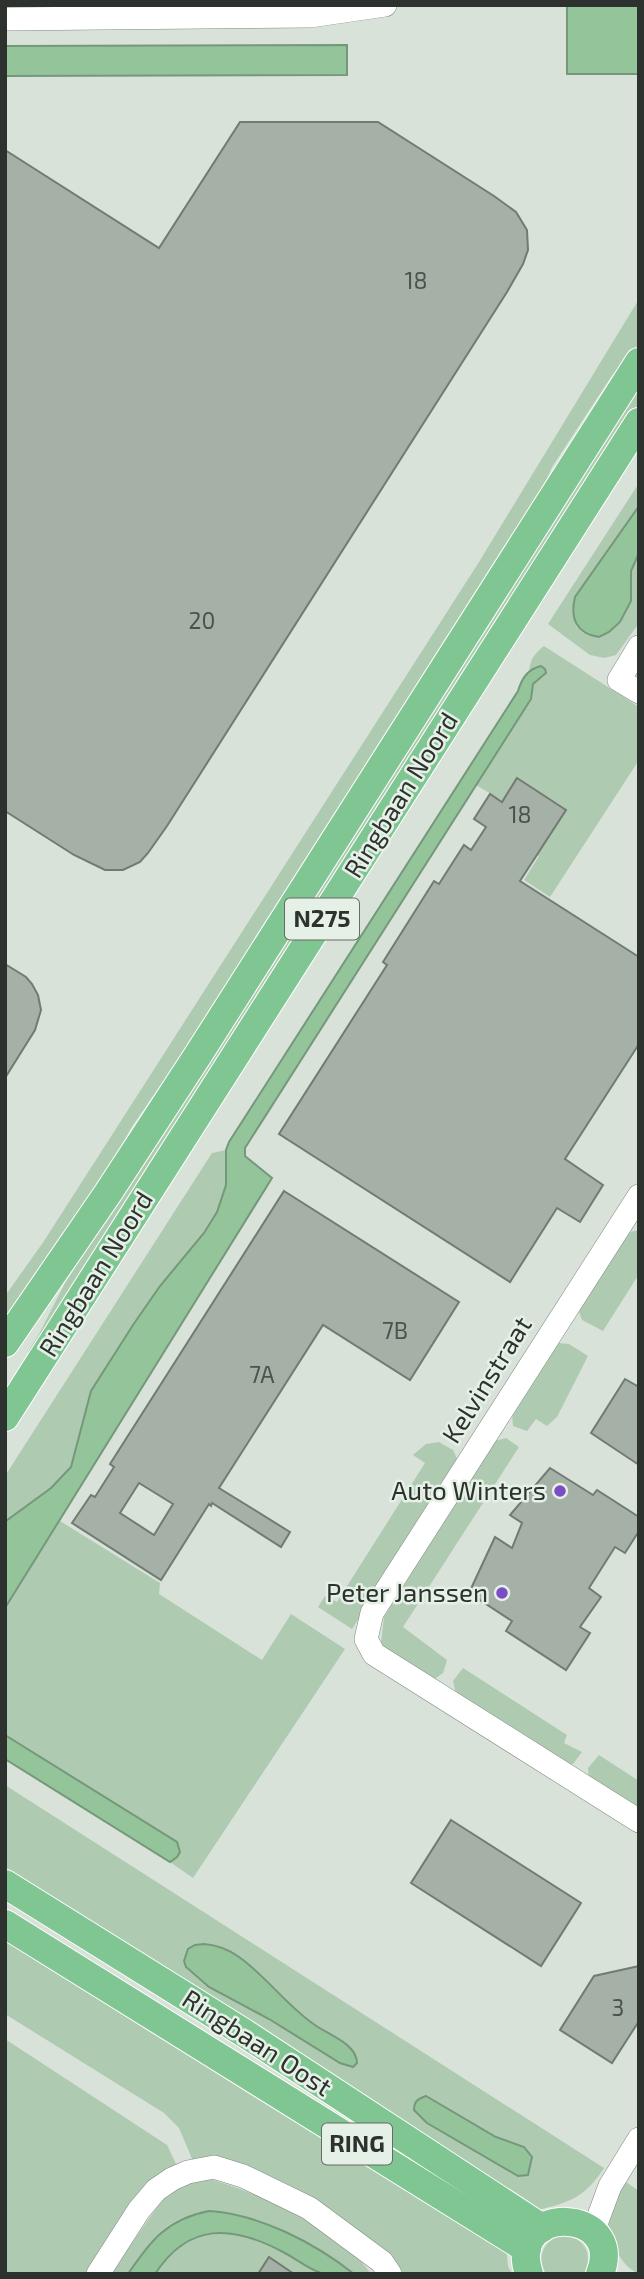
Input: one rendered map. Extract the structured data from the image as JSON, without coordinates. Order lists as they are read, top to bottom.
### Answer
{
  "streets": {
    "main road": [
      "Ringbaan Noord",
      "N275",
      "Ringbaan Oost",
      "RING"
    ],
    "street": ["Kelvinstraat"]
  },
  "places": ["Auto Winters", "Peter Janssen"],
  "house_numbers": [
    "18",
    "20",
    "18",
    "7B",
    "7A",
    "3"
  ]
}
